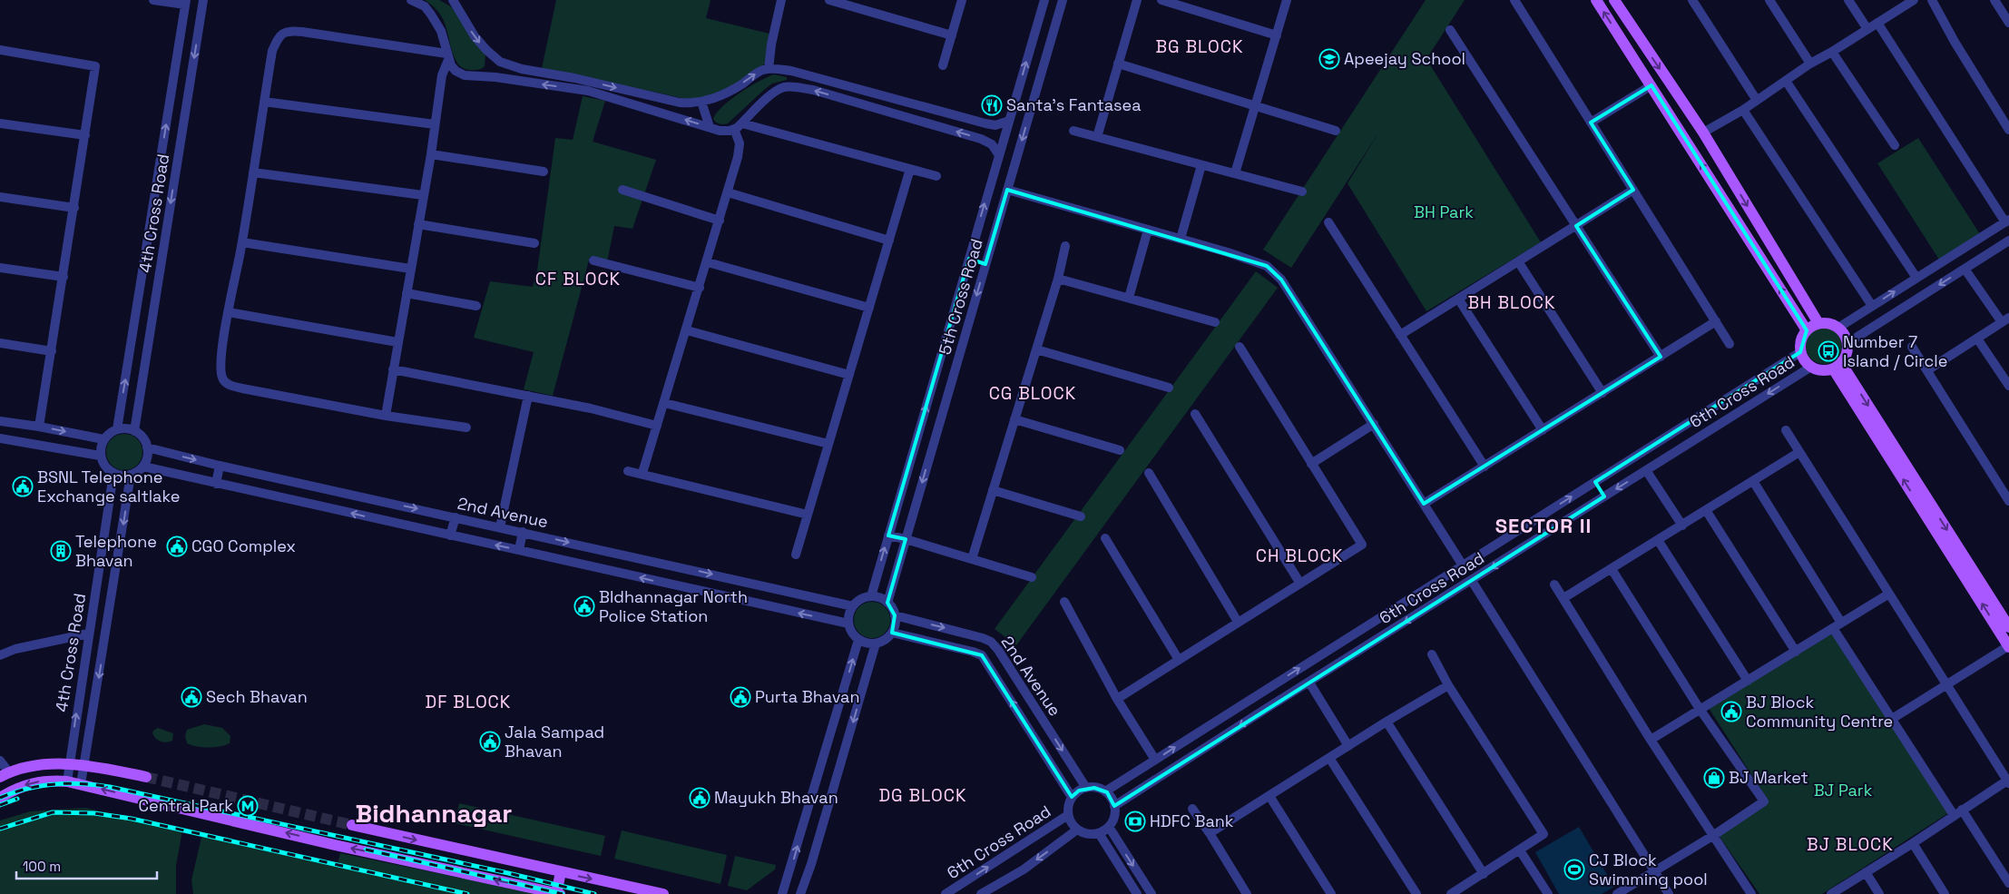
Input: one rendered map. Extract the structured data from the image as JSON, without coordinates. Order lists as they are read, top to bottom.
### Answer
{
  "streets": {
    "street": [
      "4th Cross Road",
      "5th Cross Road",
      "6th Cross Road",
      "2nd Avenue"
    ]
  },
  "crossings": [
    ["4th Cross Road", "2nd Avenue"],
    ["5th Cross Road", "2nd Avenue"],
    ["6th Cross Road", "2nd Avenue"]
  ],
  "districts": [
    "BG BLOCK",
    "CF BLOCK",
    "BH BLOCK",
    "CG BLOCK",
    "SECTOR II",
    "CH BLOCK",
    "DF BLOCK",
    "DG BLOCK",
    "Bidhannagar",
    "BJ BLOCK"
  ],
  "parks": ["BH Park", "BJ Park"],
  "places": {
    "school or university": ["Apeejay School"],
    "restaurant": ["Santa's Fantasea"],
    "bus stop": ["Number 7 Island / Circle"],
    "public building": [
      "BSNL Telephone Exchange saltlake",
      "CGO Complex",
      "BIdhannagar North Police Station",
      "Sech Bhavan",
      "Purta Bhavan",
      "BJ Block Community Centre",
      "Jala Sampad Bhavan",
      "Mayukh Bhavan"
    ],
    "building": ["Telephone Bhavan"],
    "shop": ["BJ Market"],
    "metro station": ["Central Park"],
    "bank": ["HDFC Bank"],
    "sports": ["CJ Block Swimming pool"]
  },
  "scale_bar": "100 m"
}
